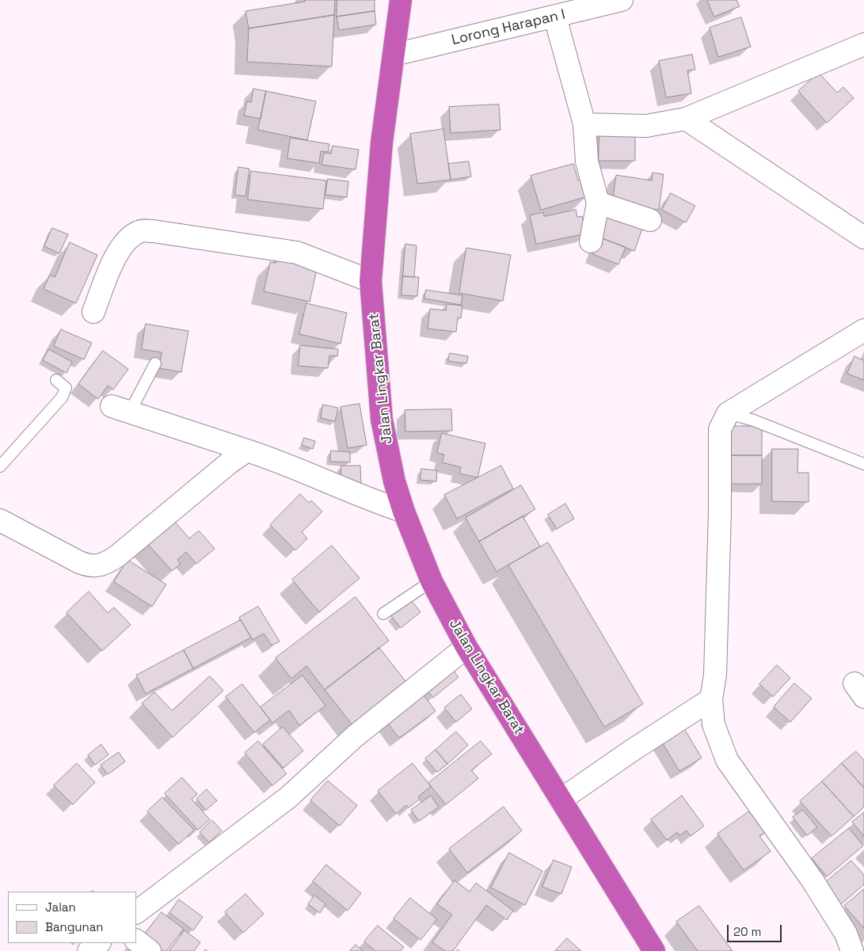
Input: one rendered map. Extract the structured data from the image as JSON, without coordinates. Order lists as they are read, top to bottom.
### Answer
{
  "streets": {
    "highway": ["Jalan Lingkar Barat"],
    "street": ["Lorong Harapan I"]
  },
  "crossings": [
    ["Lorong Harapan I", "Jalan Lingkar Barat"]
  ],
  "legend": ["Jalan", "Bangunan"],
  "scale_bar": "20 m"
}
